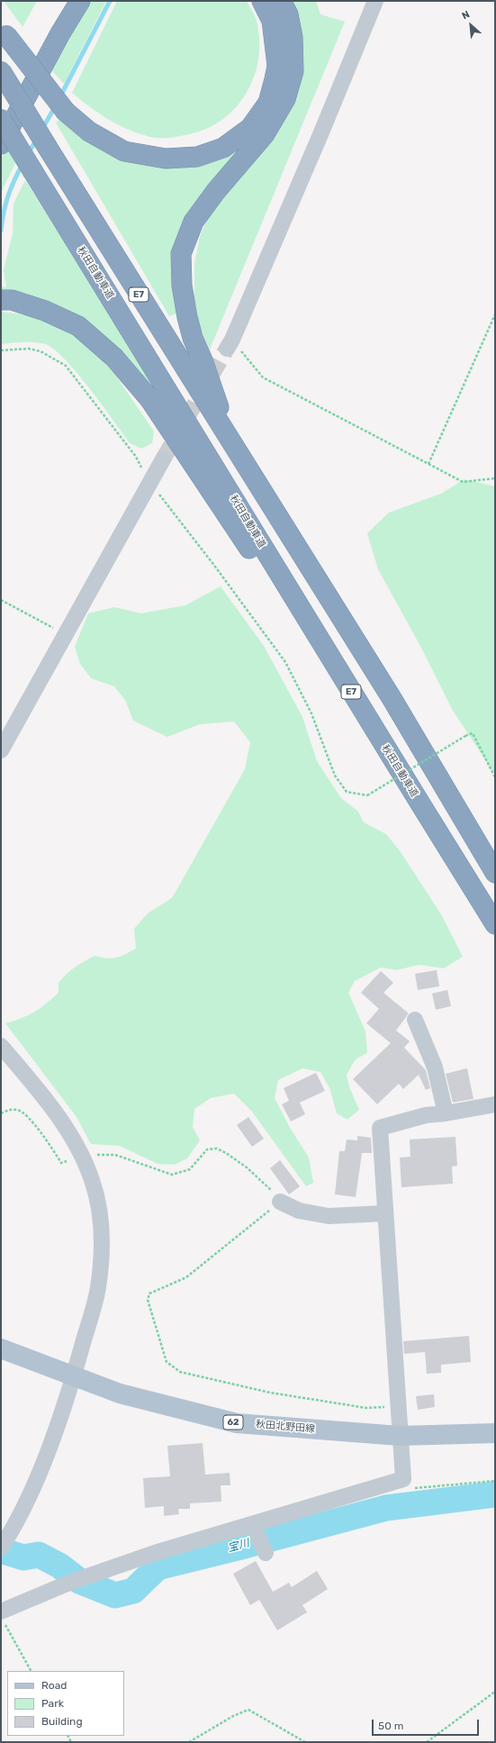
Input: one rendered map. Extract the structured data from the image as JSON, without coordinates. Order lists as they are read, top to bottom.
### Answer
{
  "streets": {
    "highway": ["秋田自動車道", "E7"],
    "main road": ["62", "秋田北野田線"]
  },
  "water": ["宝川"],
  "legend": ["Road", "Park", "Building"],
  "scale_bar": "50 m",
  "north": "top left"
}
